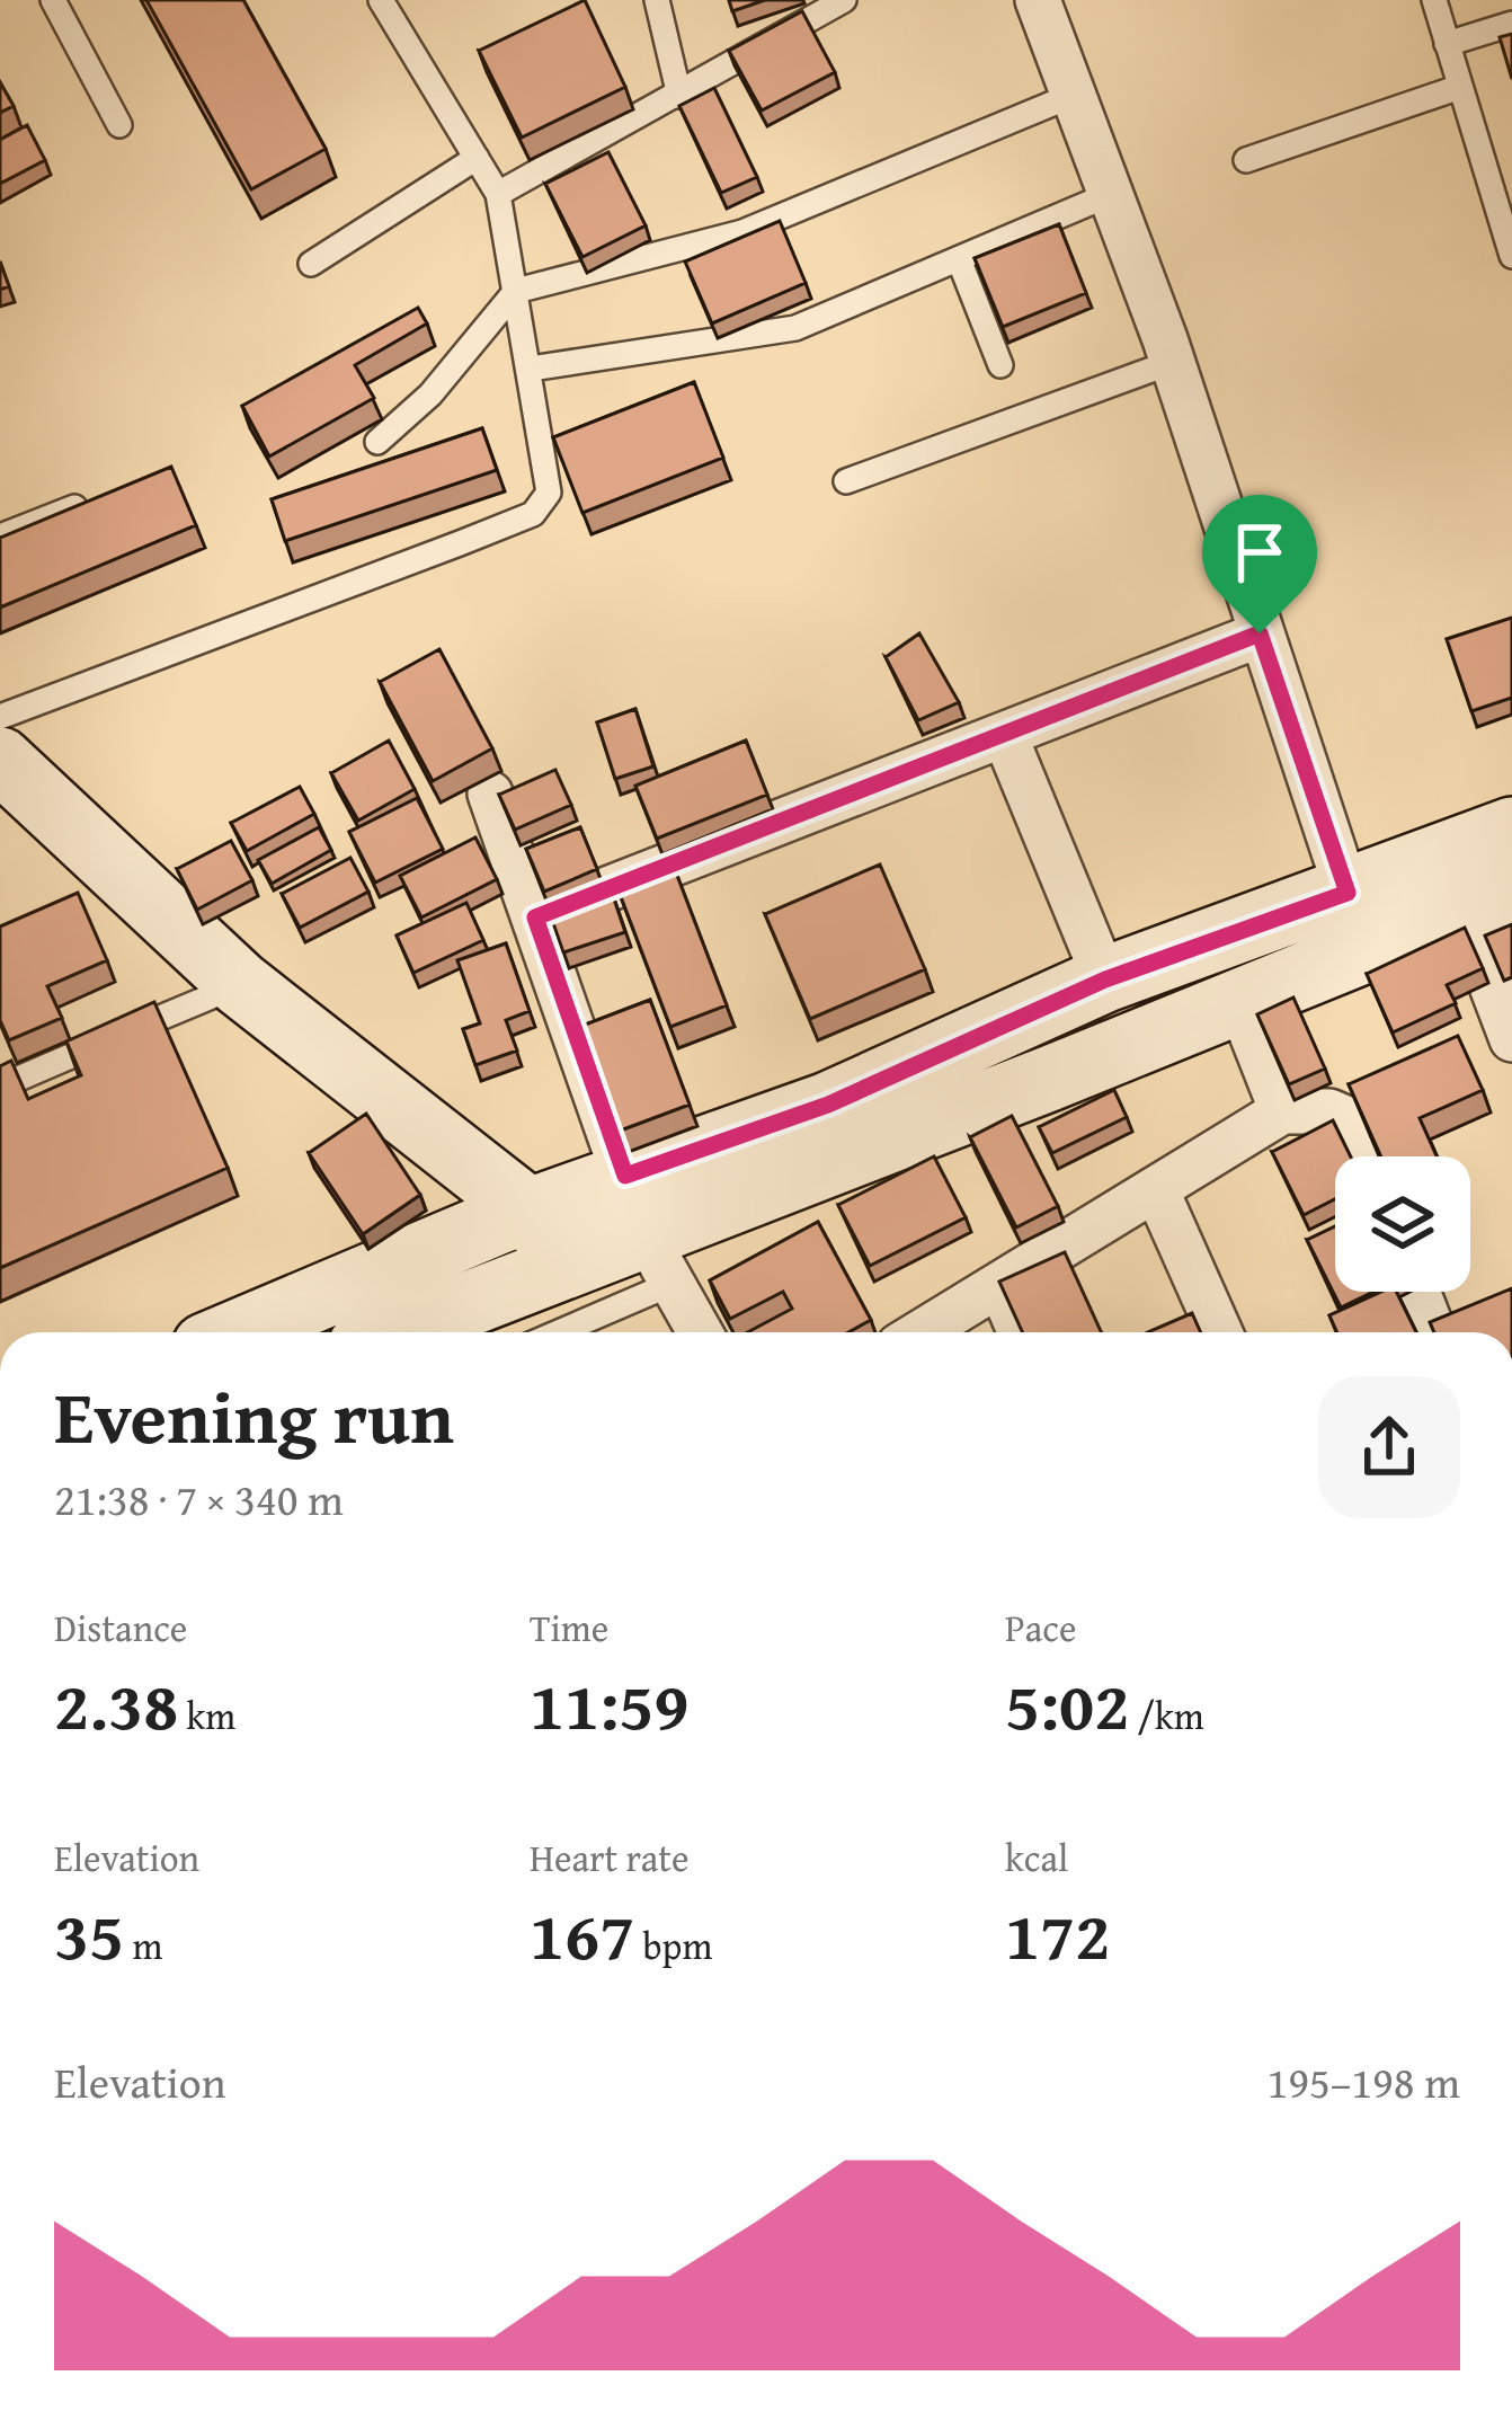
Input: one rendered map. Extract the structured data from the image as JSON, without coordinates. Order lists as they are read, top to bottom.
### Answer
{
  "page": {
    "heading": ["Evening run", "21:38 · 7 × 340 m"],
    "stats": [
      ["Distance", "2.38 km"],
      ["Time", "11:59"],
      ["Pace", "5:02 /km"],
      ["Elevation", "35 m"],
      ["Heart rate", "167 bpm"],
      ["kcal", "172"]
    ],
    "chart": ["Elevation", "195–198 m"]
  }
}
